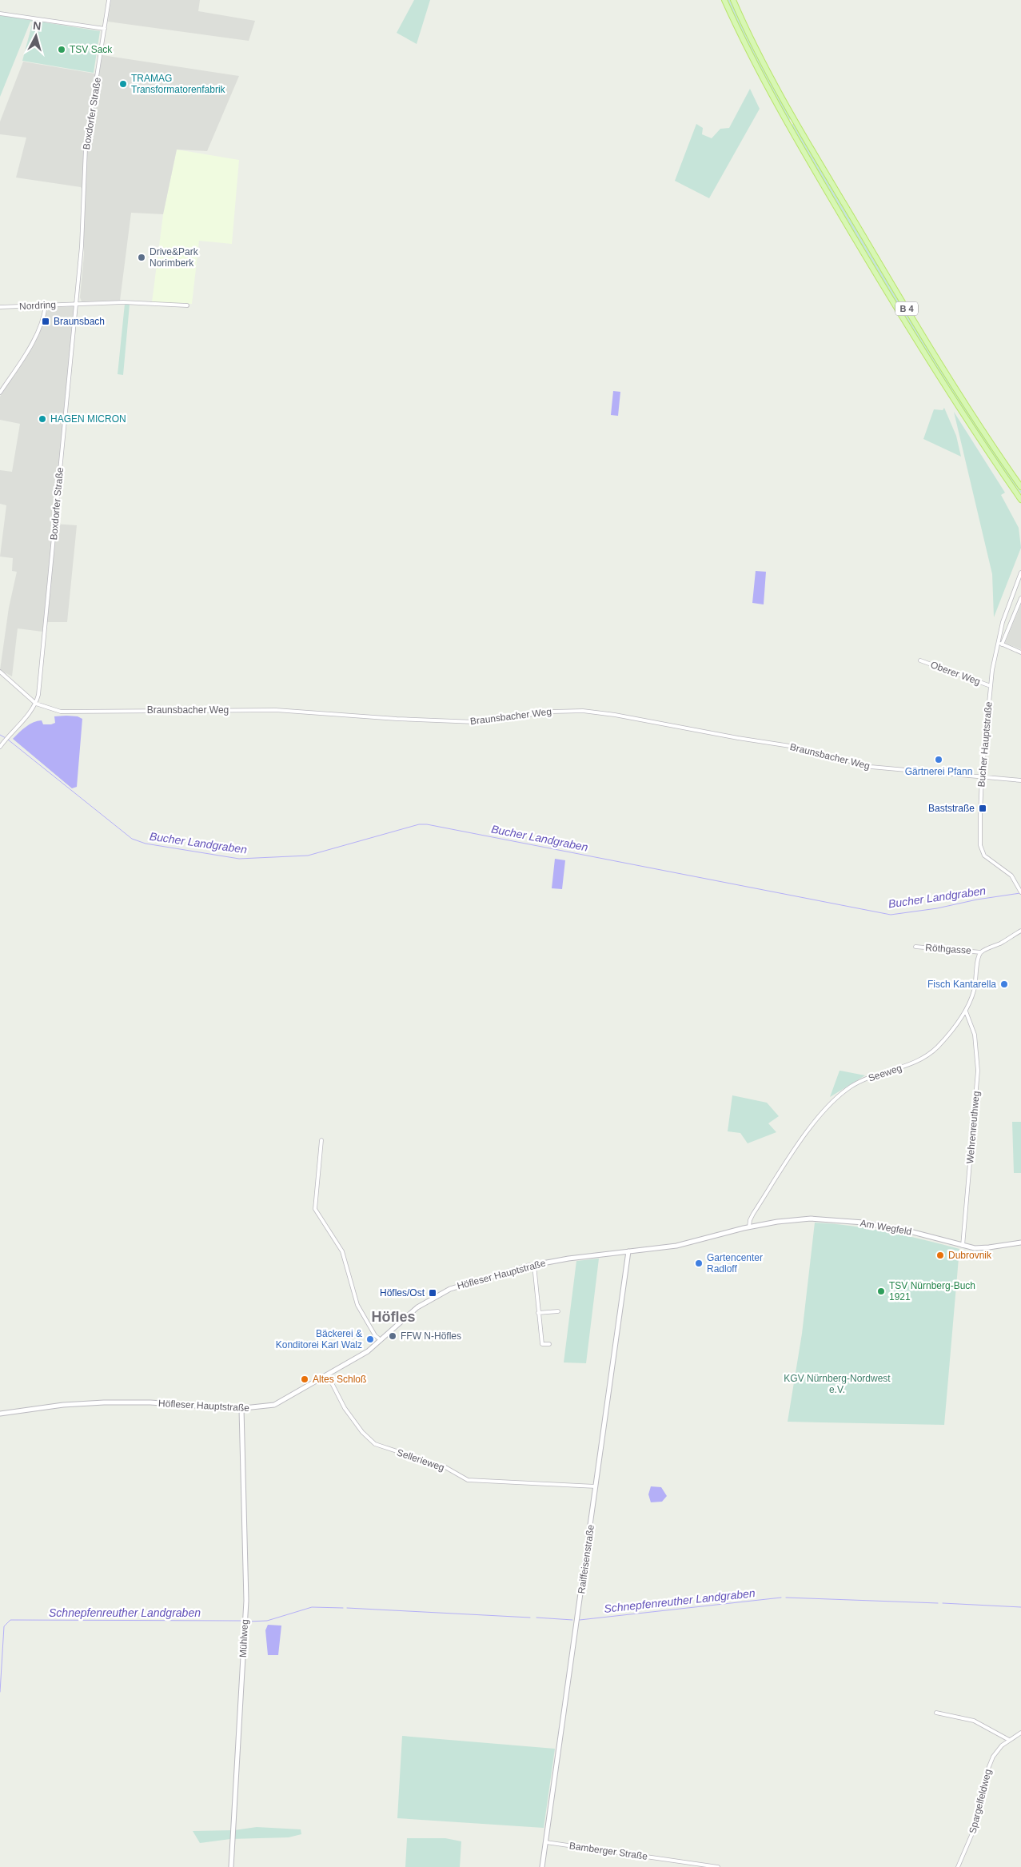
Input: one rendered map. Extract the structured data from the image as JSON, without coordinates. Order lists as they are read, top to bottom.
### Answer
{
  "streets": {
    "main road": ["B 4"],
    "street": [
      "Boxdorfer Straße",
      "Nordring",
      "Oberer Weg",
      "Braunsbacher Weg",
      "Bucher Hauptstraße",
      "Röthgasse",
      "Seeweg",
      "Wehrenreuthweg",
      "Am Wegfeld",
      "Höfleser Hauptstraße",
      "Sellerieweg",
      "Raiffeisenstraße",
      "Mühlweg",
      "Spargelfeldweg",
      "Bamberger Straße"
    ]
  },
  "crossings": [
    ["Boxdorfer Straße", "Nordring"],
    ["Boxdorfer Straße", "Braunsbacher Weg"],
    ["Oberer Weg", "Bucher Hauptstraße"],
    ["Braunsbacher Weg", "Bucher Hauptstraße"],
    ["Röthgasse", "Seeweg"],
    ["Seeweg", "Wehrenreuthweg"],
    ["Seeweg", "Am Wegfeld"],
    ["Seeweg", "Höfleser Hauptstraße"],
    ["Wehrenreuthweg", "Am Wegfeld"],
    ["Am Wegfeld", "Höfleser Hauptstraße"],
    ["Höfleser Hauptstraße", "Sellerieweg"],
    ["Höfleser Hauptstraße", "Raiffeisenstraße"],
    ["Höfleser Hauptstraße", "Mühlweg"],
    ["Sellerieweg", "Raiffeisenstraße"],
    ["Raiffeisenstraße", "Bamberger Straße"]
  ],
  "districts": ["Höfles"],
  "water": ["Bucher Landgraben", "Schnepfenreuther Landgraben"],
  "parks": ["KGV Nürnberg-Nordwest e.V."],
  "places": {
    "other": [
      "TSV Sack",
      "TRAMAG Transformatorenfabrik",
      "Drive&Park Norimberk",
      "HAGEN MICRON",
      "Gärtnerei Pfann",
      "Fisch Kantarella",
      "Dubrovnik",
      "Gartencenter Radloff",
      "TSV Nürnberg-Buch 1921",
      "FFW N-Höfles",
      "Bäckerei & Konditorei Karl Walz",
      "Altes Schloß"
    ],
    "transit": ["Braunsbach", "Baststraße", "Höfles/Ost"]
  },
  "north": "top"
}
